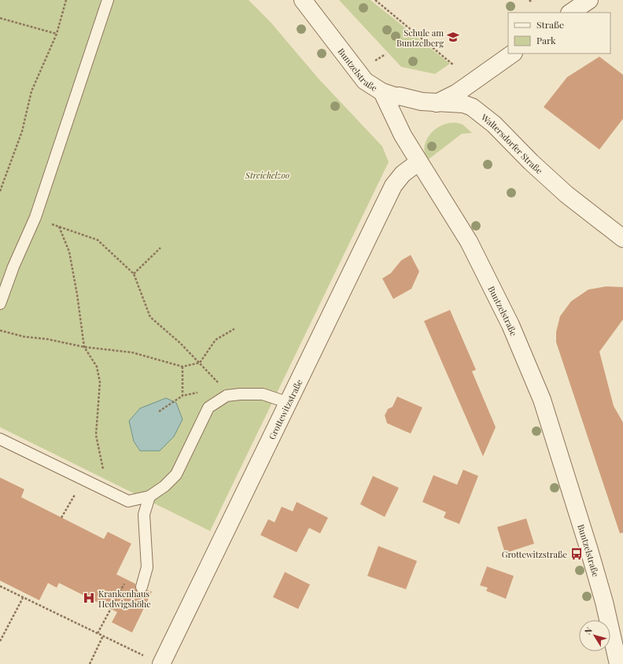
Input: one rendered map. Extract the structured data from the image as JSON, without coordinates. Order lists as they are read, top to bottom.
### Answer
{
  "streets": {
    "street": ["Buntzelstraße", "Waltersdorfer Straße", "Grottewitzstraße"]
  },
  "crossings": [
    ["Buntzelstraße", "Waltersdorfer Straße"],
    ["Buntzelstraße", "Grottewitzstraße"]
  ],
  "parks": ["Streichelzoo"],
  "places": {
    "school or university": ["Schule am Buntzelberg"],
    "bus stop": ["Grottewitzstraße"],
    "hospital": ["Krankenhaus Hedwigshöhe"]
  },
  "legend": ["Straße", "Park"],
  "north": "top left"
}
